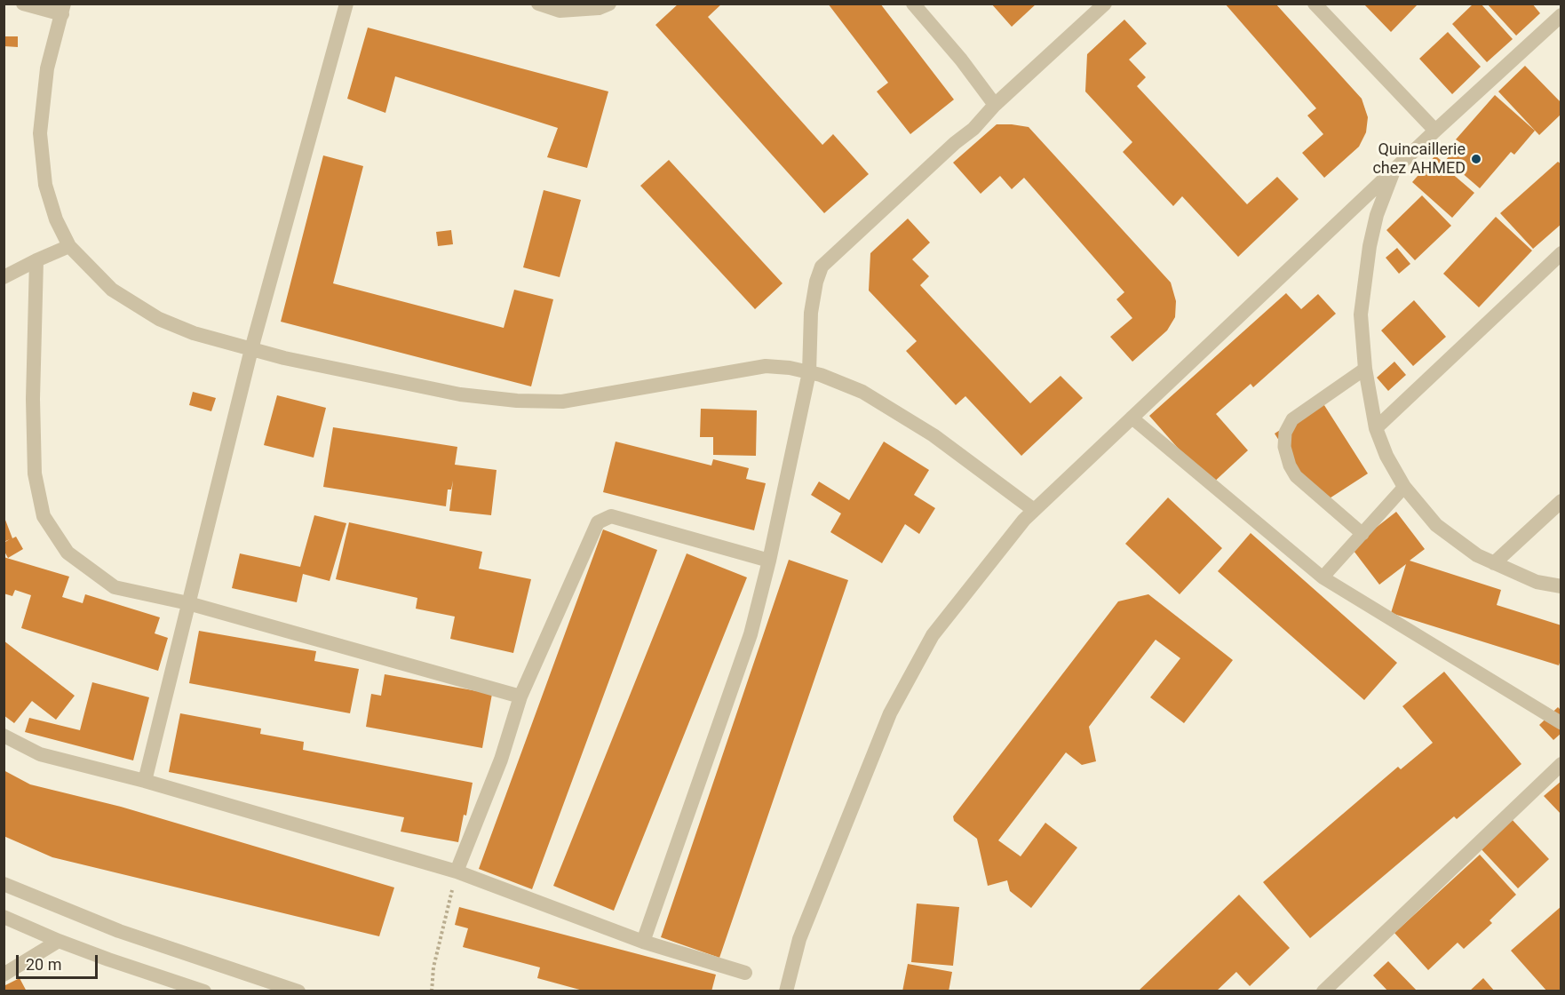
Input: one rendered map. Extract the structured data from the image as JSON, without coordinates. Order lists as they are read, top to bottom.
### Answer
{
  "places": ["Quincaillerie chez AHMED"],
  "scale_bar": "20 m"
}
